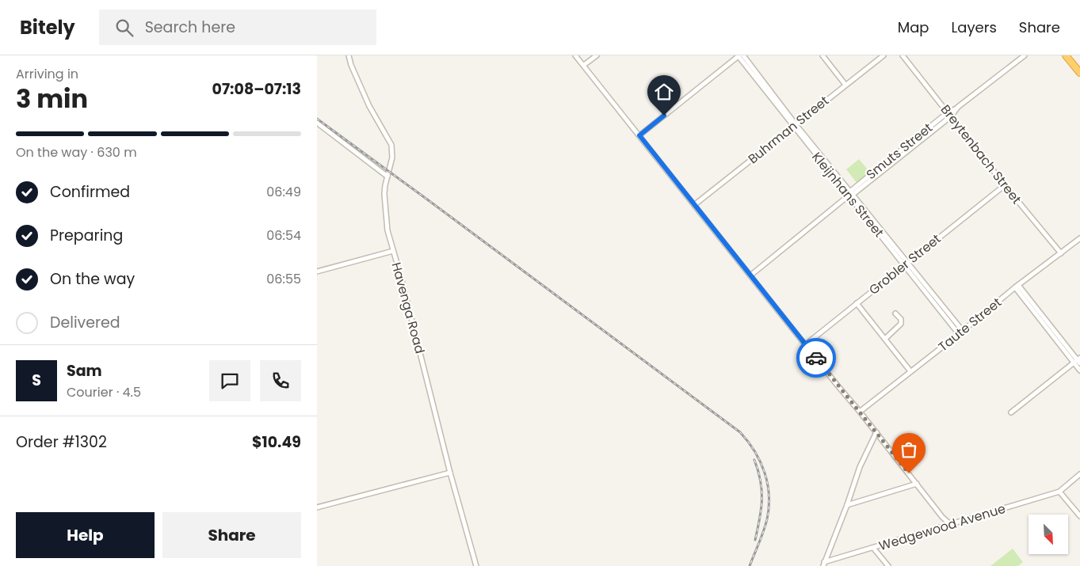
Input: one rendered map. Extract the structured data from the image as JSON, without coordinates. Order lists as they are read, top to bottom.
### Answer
{
  "streets": {
    "street": [
      "Buhrman Street",
      "Smuts Street",
      "Breytenbach Street",
      "Kleijnhans Street",
      "Grobler Street",
      "Havenga Road",
      "Taute Street",
      "Wedgewood Avenue"
    ]
  },
  "crossings": [
    ["Buhrman Street", "Kleijnhans Street"],
    ["Smuts Street", "Breytenbach Street"],
    ["Smuts Street", "Kleijnhans Street"],
    ["Breytenbach Street", "Grobler Street"],
    ["Breytenbach Street", "Taute Street"],
    ["Kleijnhans Street", "Grobler Street"],
    ["Kleijnhans Street", "Taute Street"]
  ],
  "north": "bottom right",
  "page": {
    "header": "Bitely",
    "search": "Search here",
    "nav": ["Map", "Layers", "Share"],
    "heading": ["3 min", "Arriving in", "07:08–07:13"],
    "panel": [
      "Sam",
      "Courier · 4.5",
      "Order #1302",
      "$10.49"
    ],
    "bar": "On the way · 630 m",
    "list": [
      ["Confirmed", "06:49"],
      ["Preparing", "06:54"],
      ["On the way", "06:55"],
      "Delivered"
    ],
    "round": "S",
    "buttons": ["Help", "Share"]
  }
}
